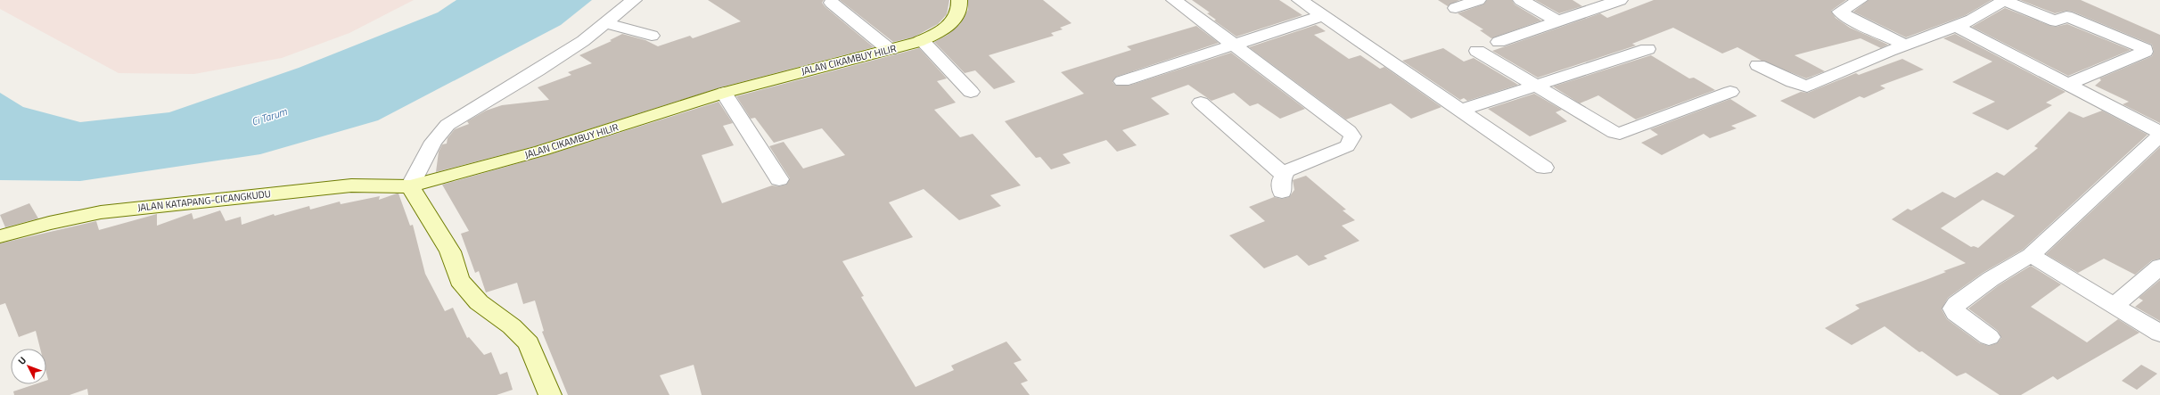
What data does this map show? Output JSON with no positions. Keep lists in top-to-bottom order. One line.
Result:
{"streets":{"street":["JALAN CIKAMBUY HILIR","JALAN KATAPANG-CICANGKUDU"]},"crossings":[["JALAN CIKAMBUY HILIR","JALAN KATAPANG-CICANGKUDU"]],"water":["Ci Tarum"],"north":"top left"}
